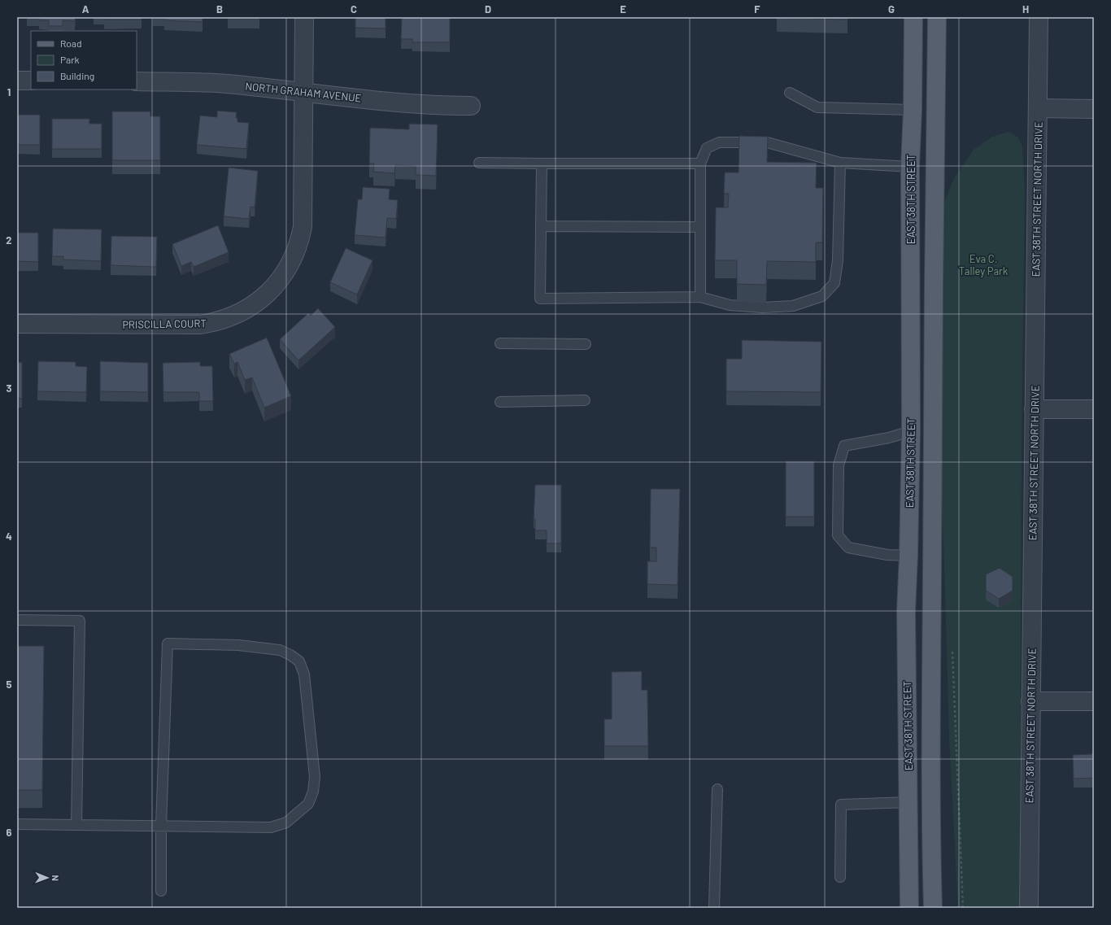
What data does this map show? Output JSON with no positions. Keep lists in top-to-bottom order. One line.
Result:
{"streets":{"main road":["EAST 38TH STREET"],"street":["NORTH GRAHAM AVENUE","EAST 38TH STREET NORTH DRIVE","PRISCILLA COURT"]},"crossings":[["NORTH GRAHAM AVENUE","PRISCILLA COURT"]],"parks":["Eva C. Talley Park"],"legend":["Road","Park","Building"],"north":"right","grid":{"columns":["A","B","C","D","E","F","G","H"],"rows":["1","2","3","4","5","6"]}}
